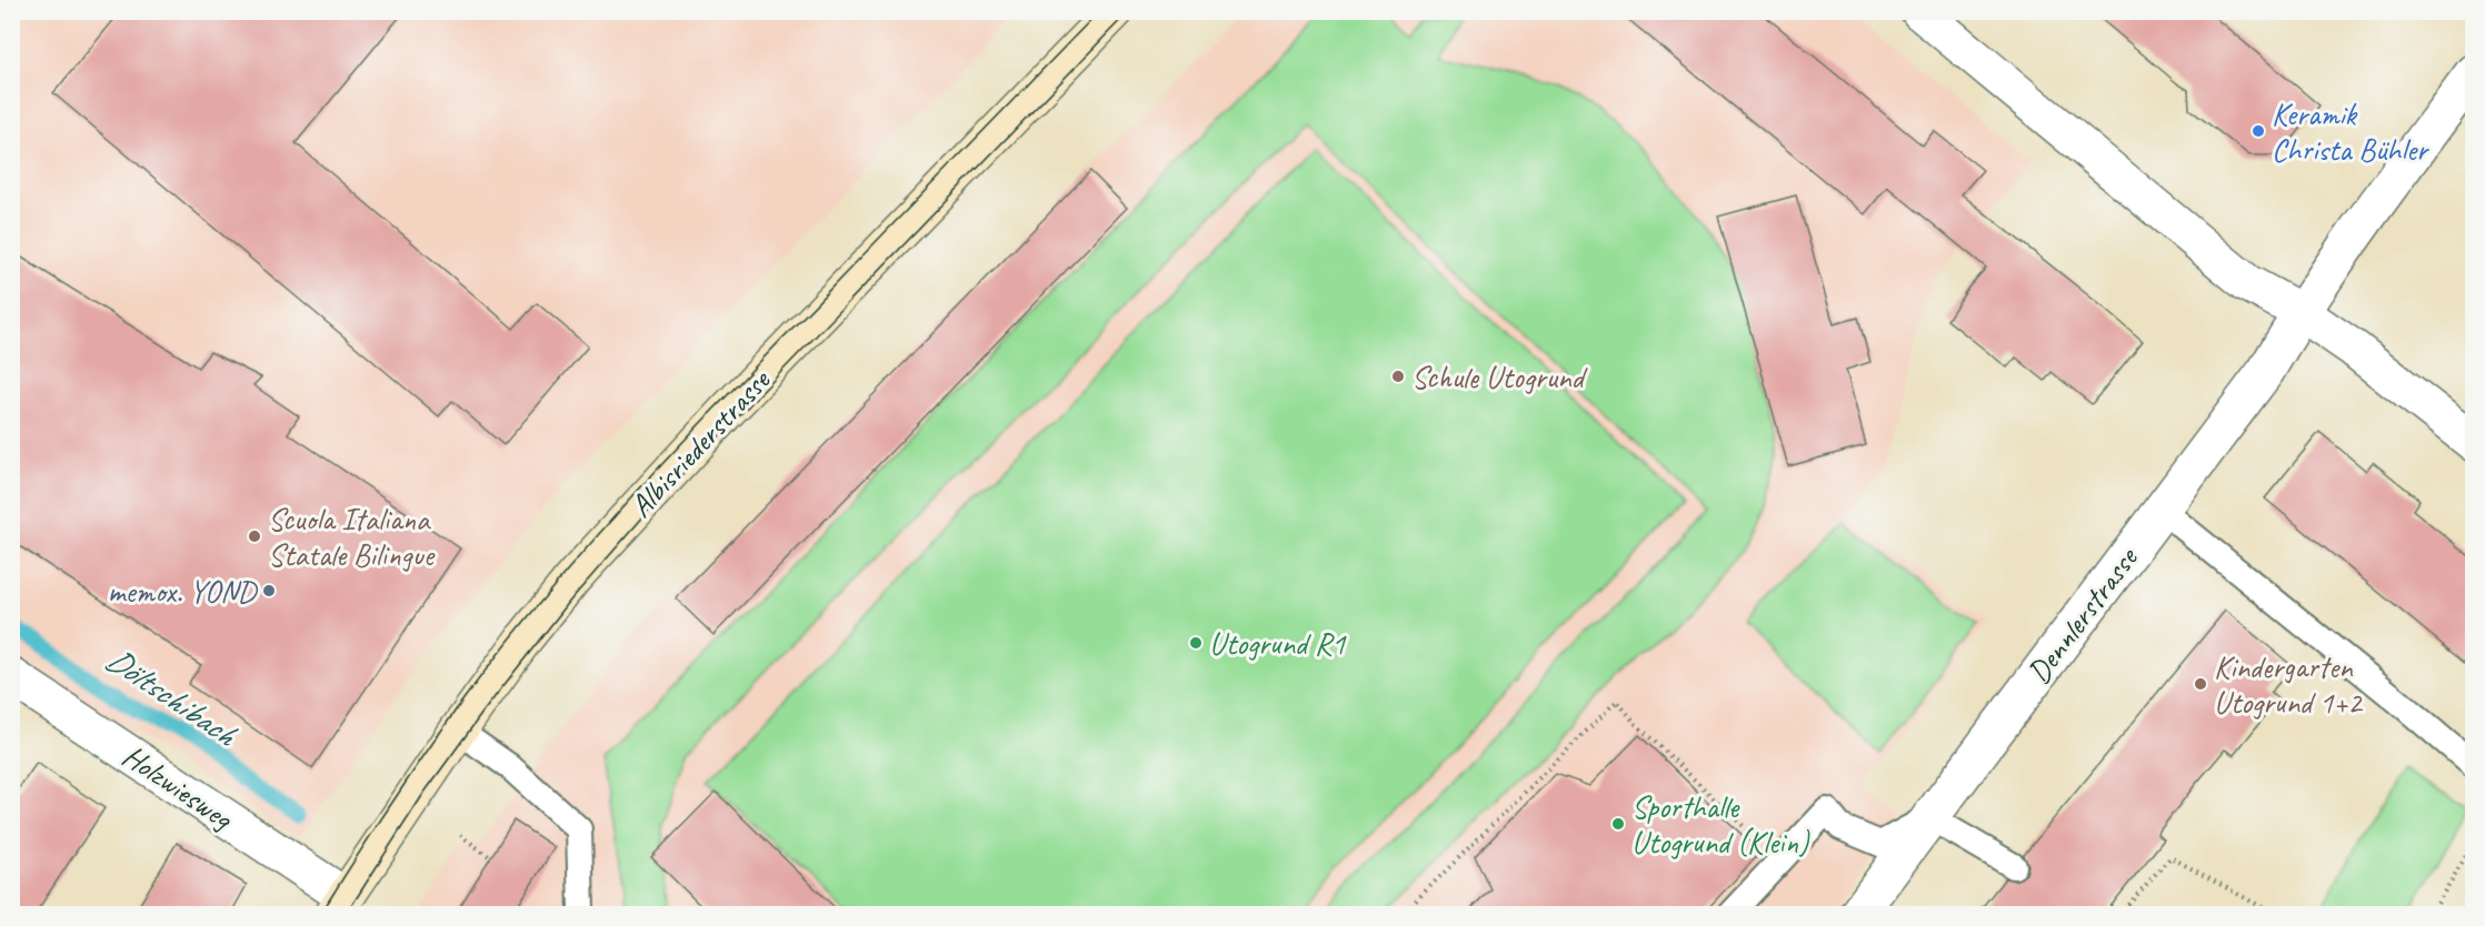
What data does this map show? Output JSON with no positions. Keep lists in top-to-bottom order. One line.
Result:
{"streets":{"main road":["Albisriederstrasse"],"street":["Dennlerstrasse","Holzwiesweg"]},"crossings":[["Albisriederstrasse","Holzwiesweg"]],"water":["Döltschibach"],"places":["Keramik Christa Bühler","Schule Utogrund","Scuola Italiana Statale Bilingue","memox. YOND","Utogrund R1","Kindergarten Utogrund 1+2","Sporthalle Utogrund (Klein)"]}
